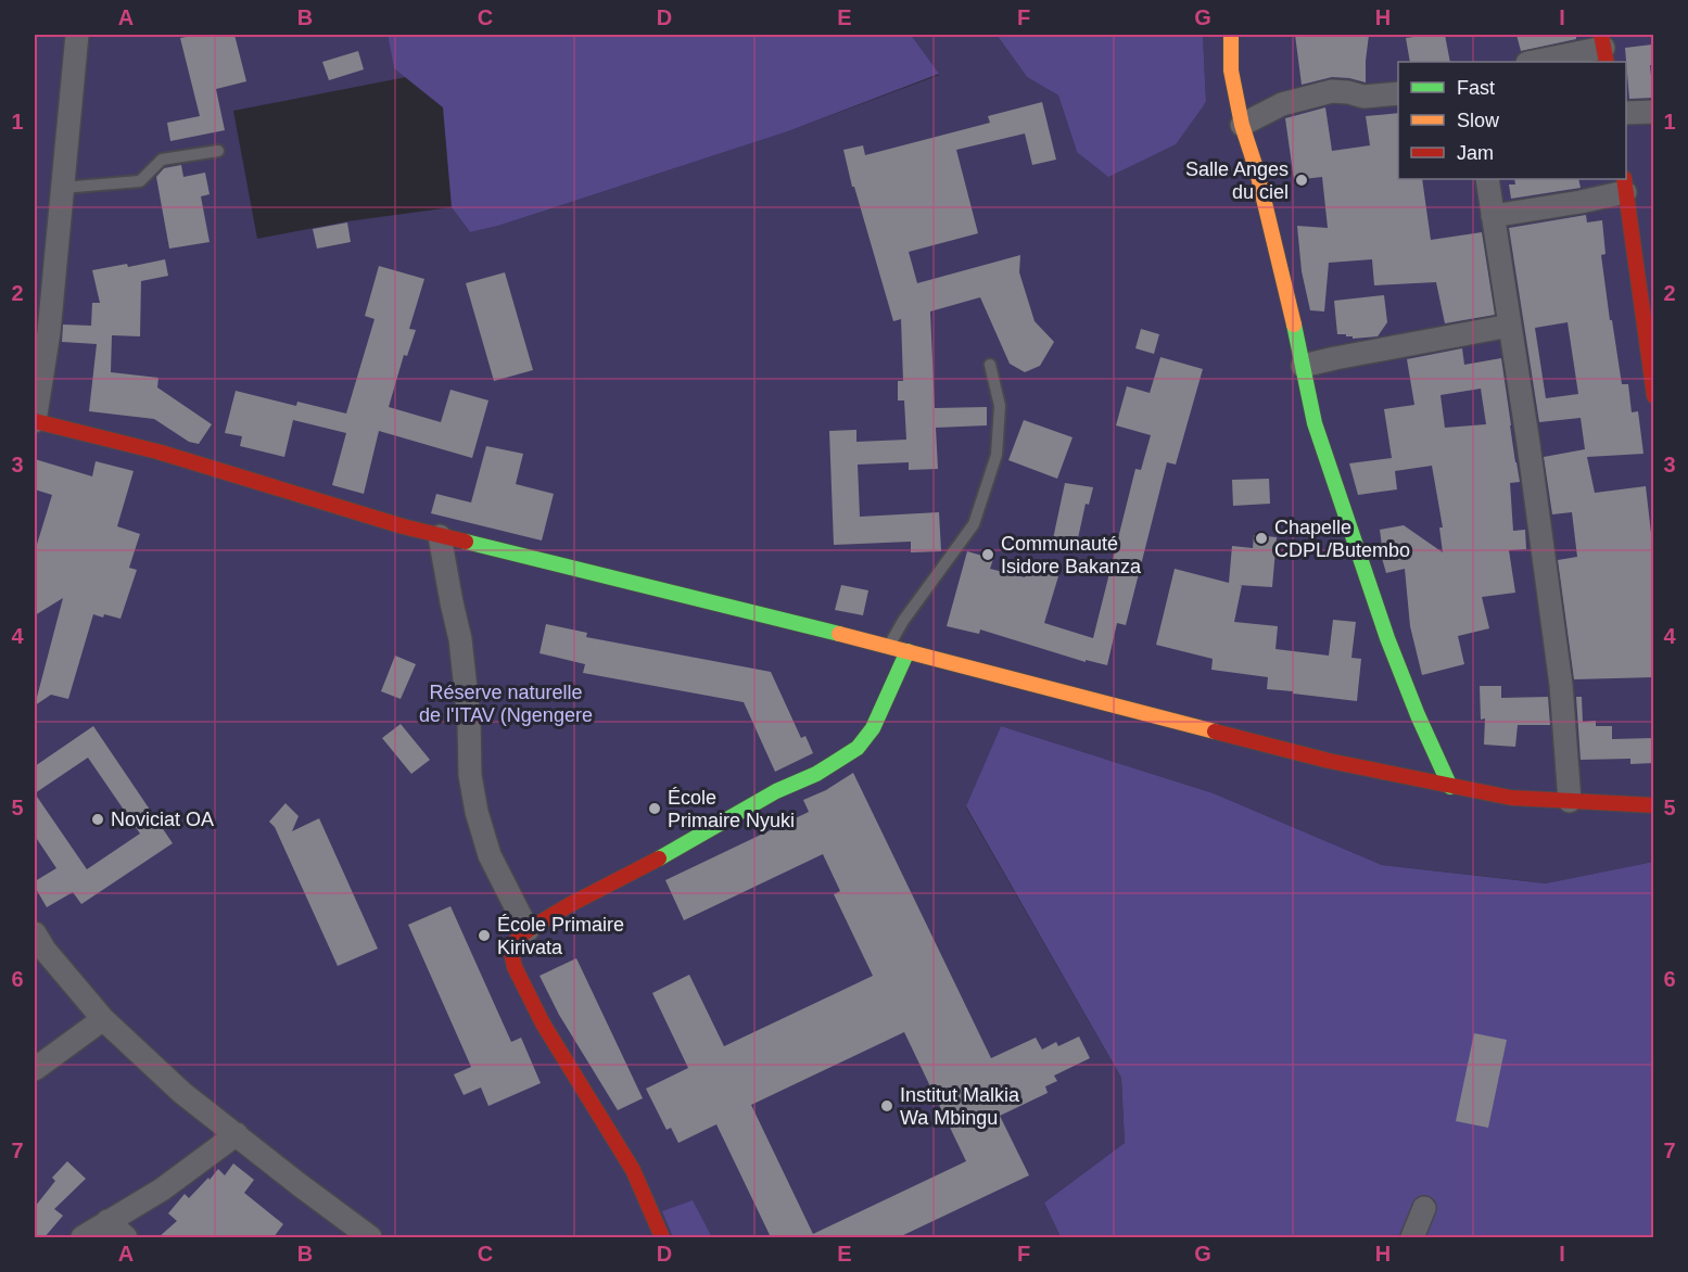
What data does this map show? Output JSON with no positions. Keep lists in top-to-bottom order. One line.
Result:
{"parks":["Réserve naturelle de l'ITAV (Ngengere"],"places":["Salle Anges du ciel","Chapelle CDPL/Butembo","Communauté Isidore Bakanza","École Primaire Nyuki","Noviciat OA","École Primaire Kirivata","Institut Malkia Wa Mbingu"],"legend":["Fast","Slow","Jam"],"grid":{"columns":["A","B","C","D","E","F","G","H","I"],"rows":["1","2","3","4","5","6","7"]}}
